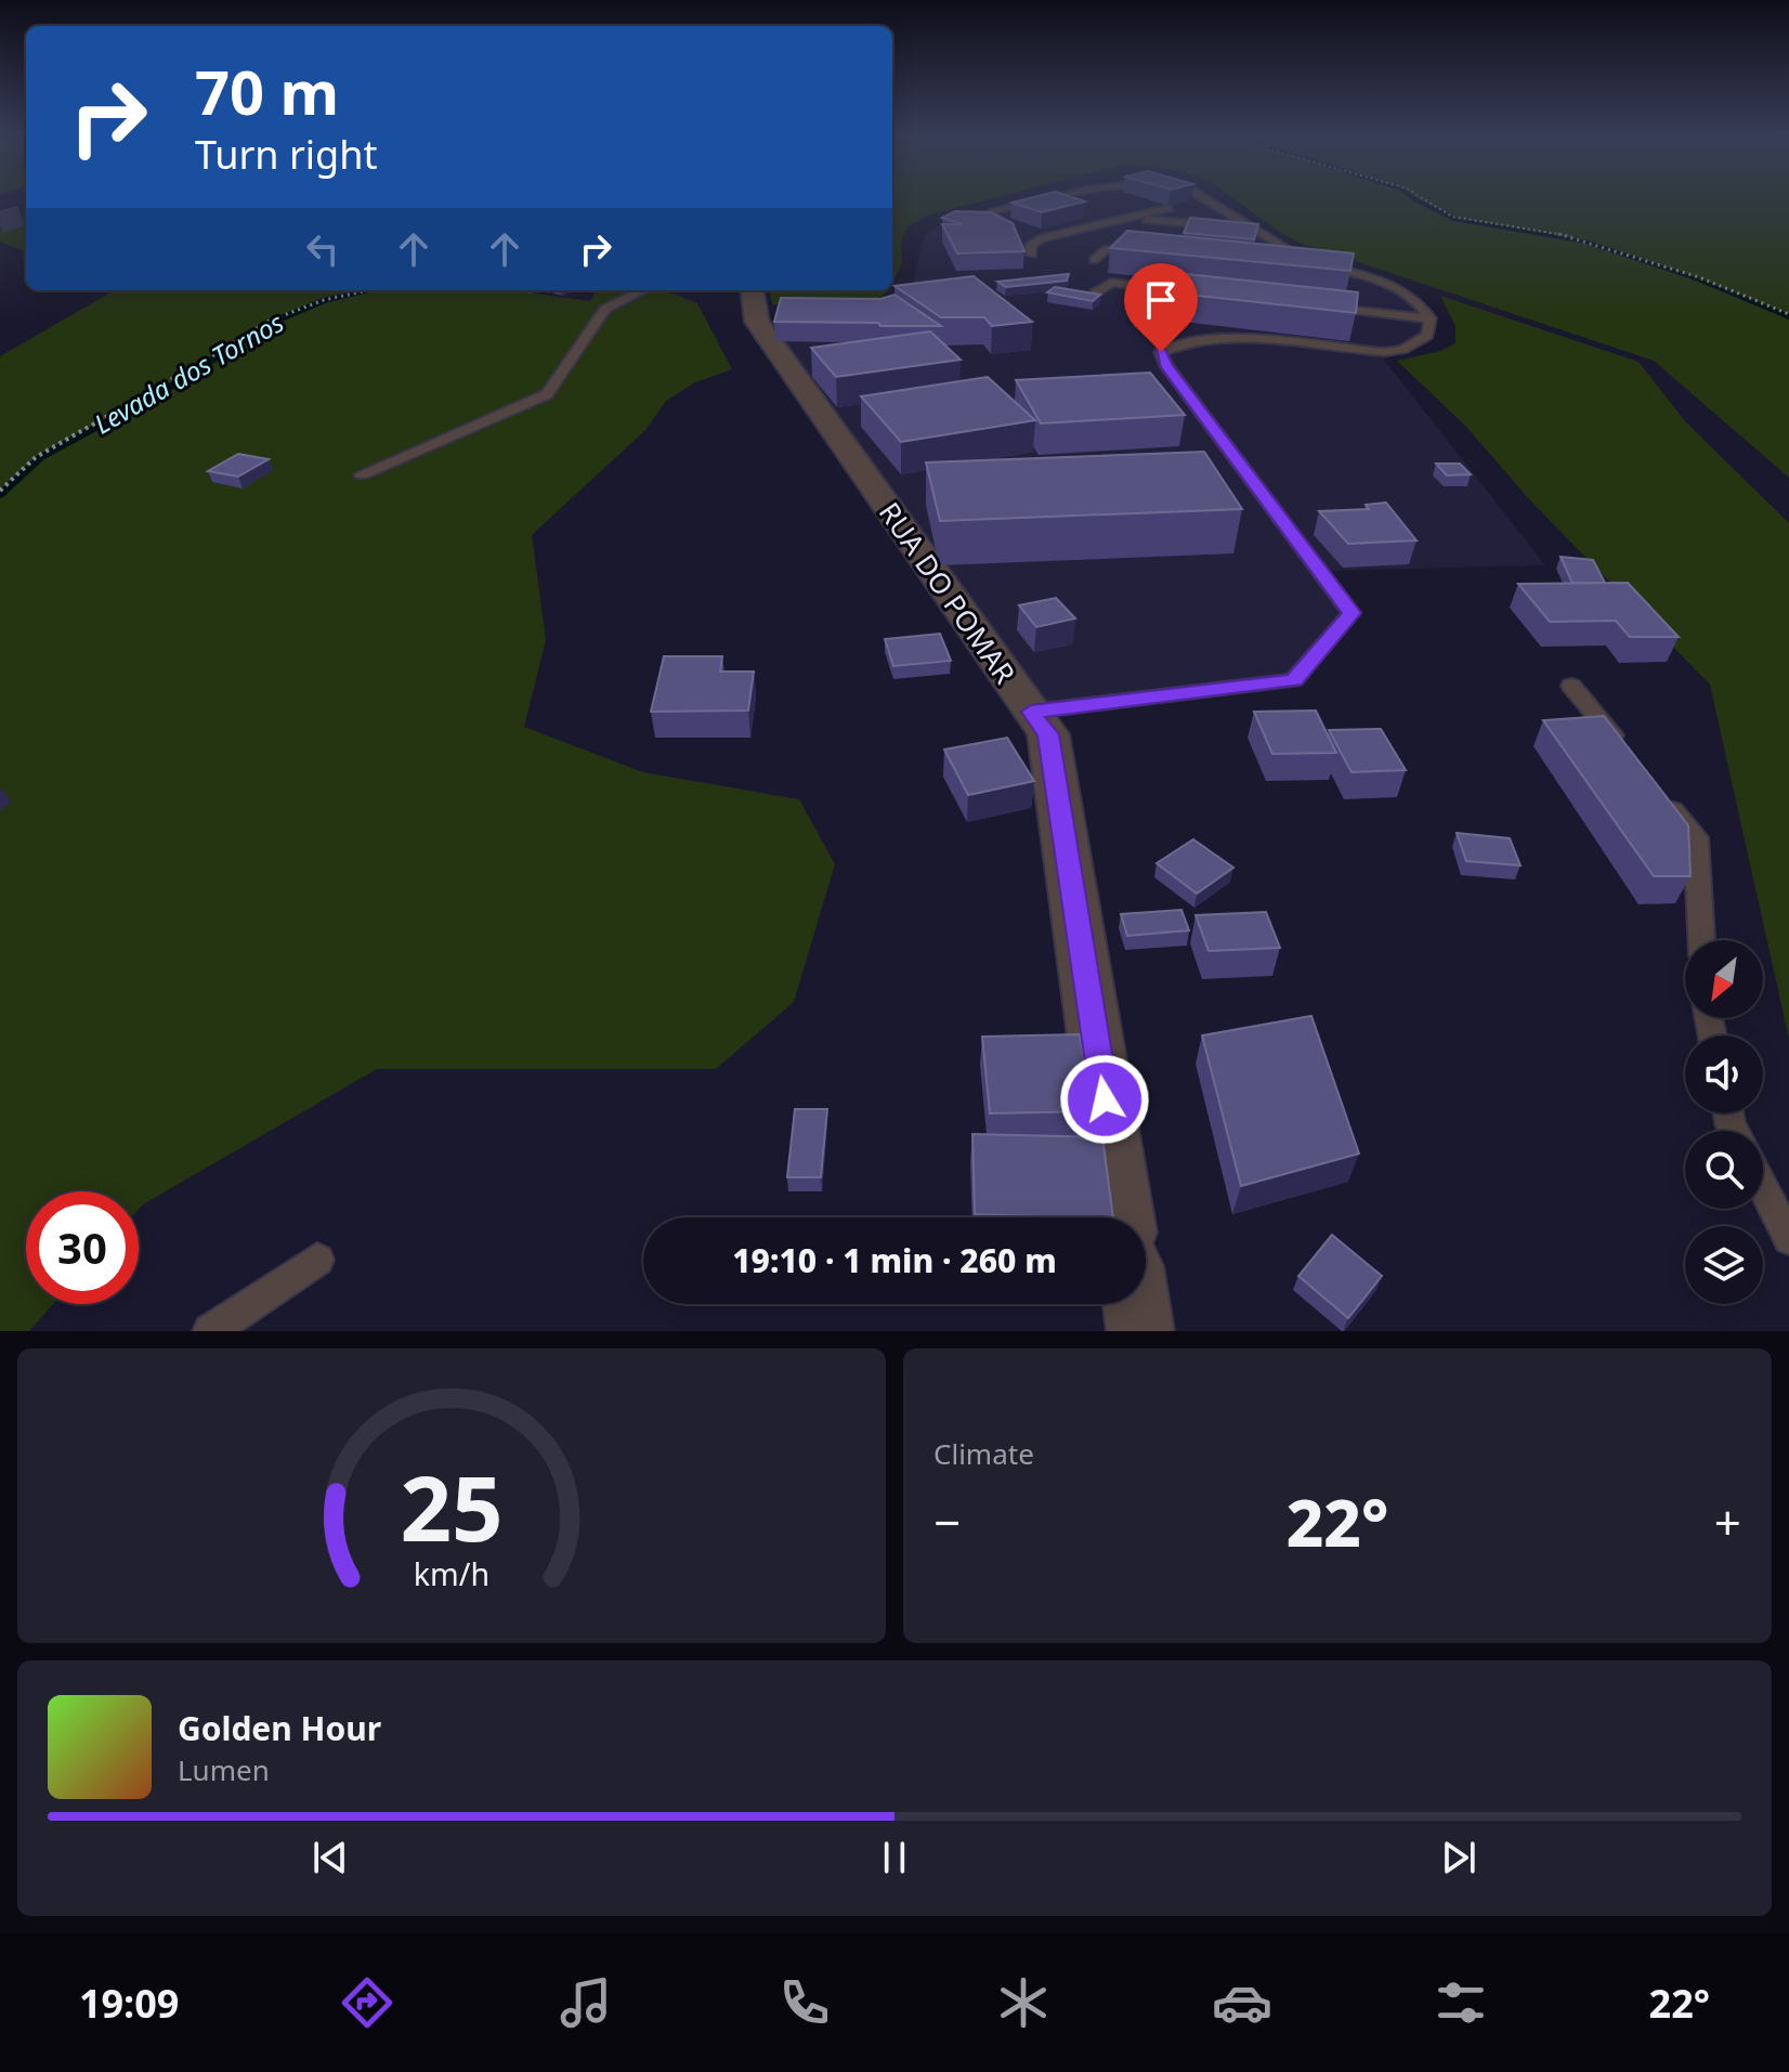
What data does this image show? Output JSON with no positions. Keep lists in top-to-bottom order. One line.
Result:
{"streets":{"street":["RUA DO POMAR"]},"water":["Levada dos Tornos"],"north":"bottom left","page":{"turn":["70 m","Turn right"],"limit":"30","trip":"19:10 · 1 min · 260 m","tile":"Climate","heat":["−","22°","+"],"song":["Golden Hour","Lumen"],"tabs":["19:09","22°"],"gauge":["25","km/h"]}}
